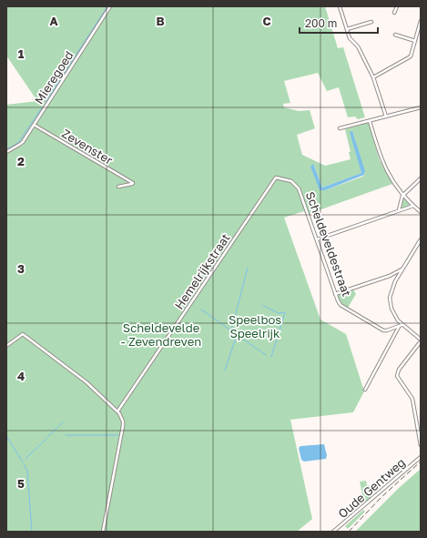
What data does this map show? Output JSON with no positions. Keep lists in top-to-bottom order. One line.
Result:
{"streets":{"street":["Mieregoed","Zevenster","Scheldeveldestraat","Hemelrijkstraat","Oude Gentweg"]},"crossings":[["Mieregoed","Zevenster"],["Scheldeveldestraat","Hemelrijkstraat"]],"parks":["Speelbos Speelrijk","Scheldevelde - Zevendreven"],"scale_bar":"200 m","grid":{"columns":["A","B","C"],"rows":["1","2","3","4","5"]}}
